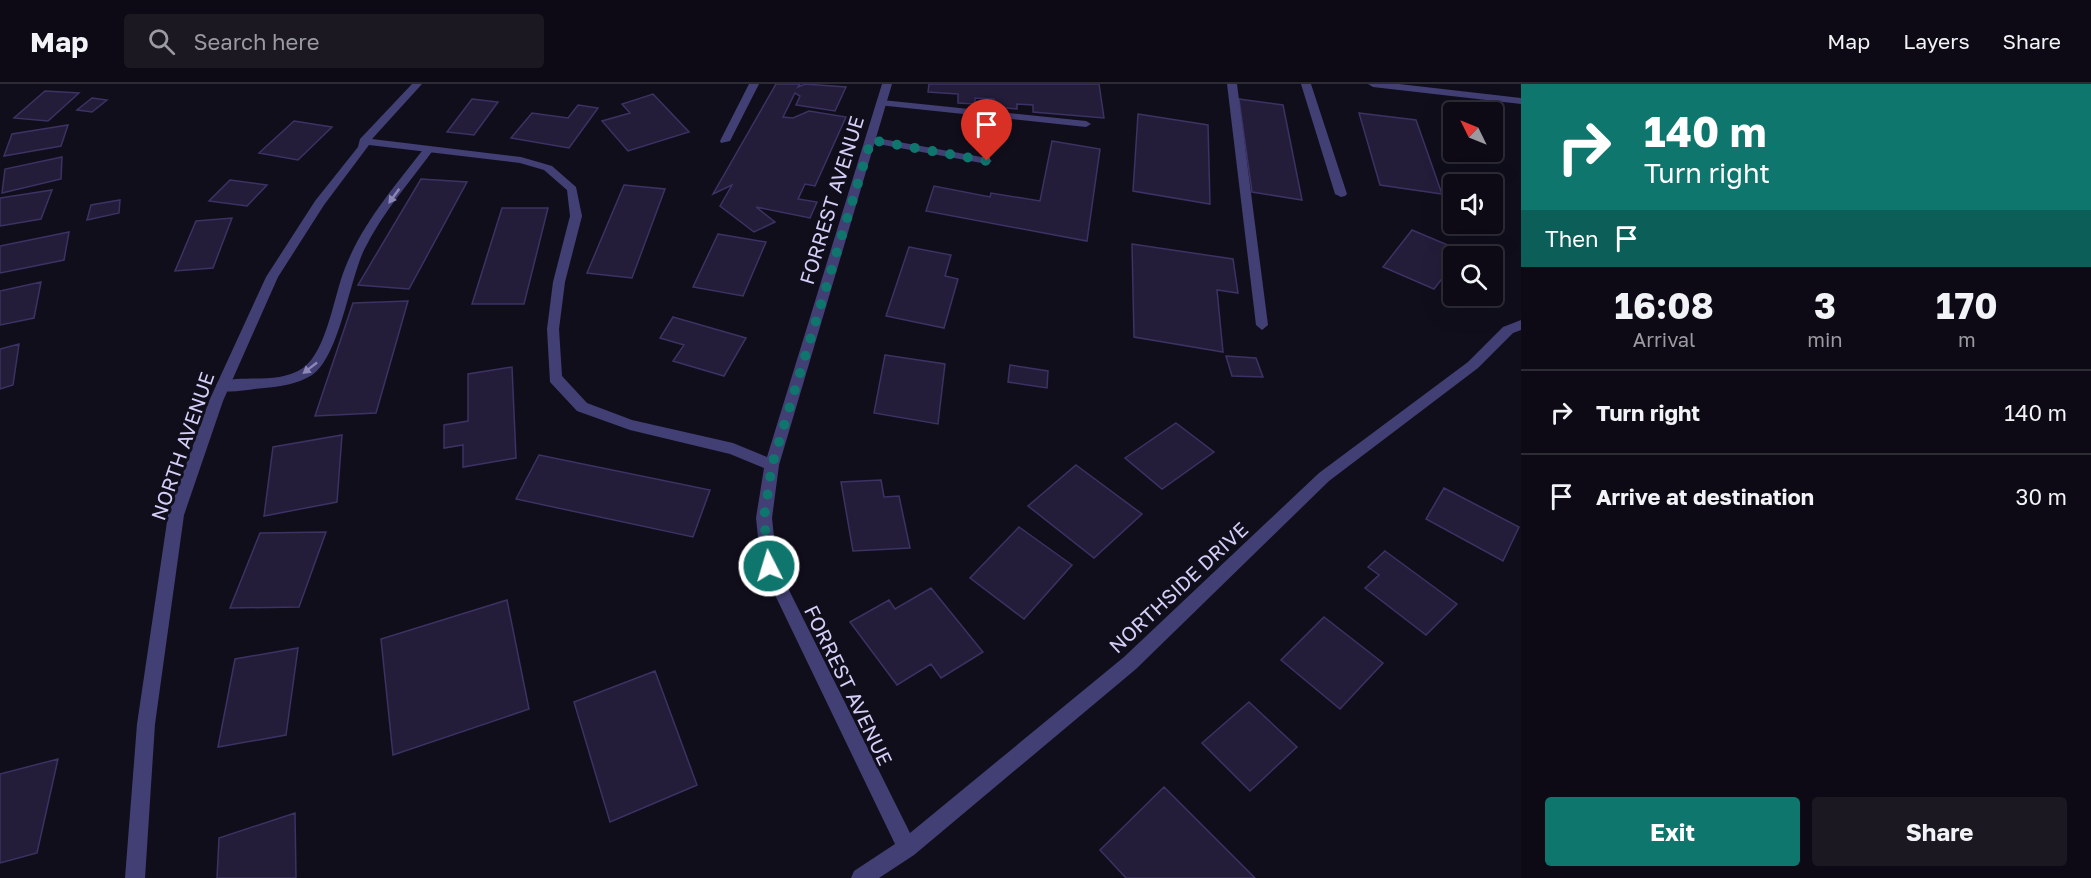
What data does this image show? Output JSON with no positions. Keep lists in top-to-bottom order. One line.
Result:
{"streets":{"street":["FORREST AVENUE","NORTH AVENUE","NORTHSIDE DRIVE"]},"crossings":[["FORREST AVENUE","NORTHSIDE DRIVE"]],"north":"top left","page":{"header":"Map","search":"Search here","nav":["Map","Layers","Share"],"turn":["140 m","Turn right"],"then":"Then","eta":["16:08","Arrival","3","min","170","m"],"list":[{"name":"Turn right","value":"140 m"},{"name":"Arrive at destination","value":"30 m"}],"buttons":["Exit","Share"]}}
